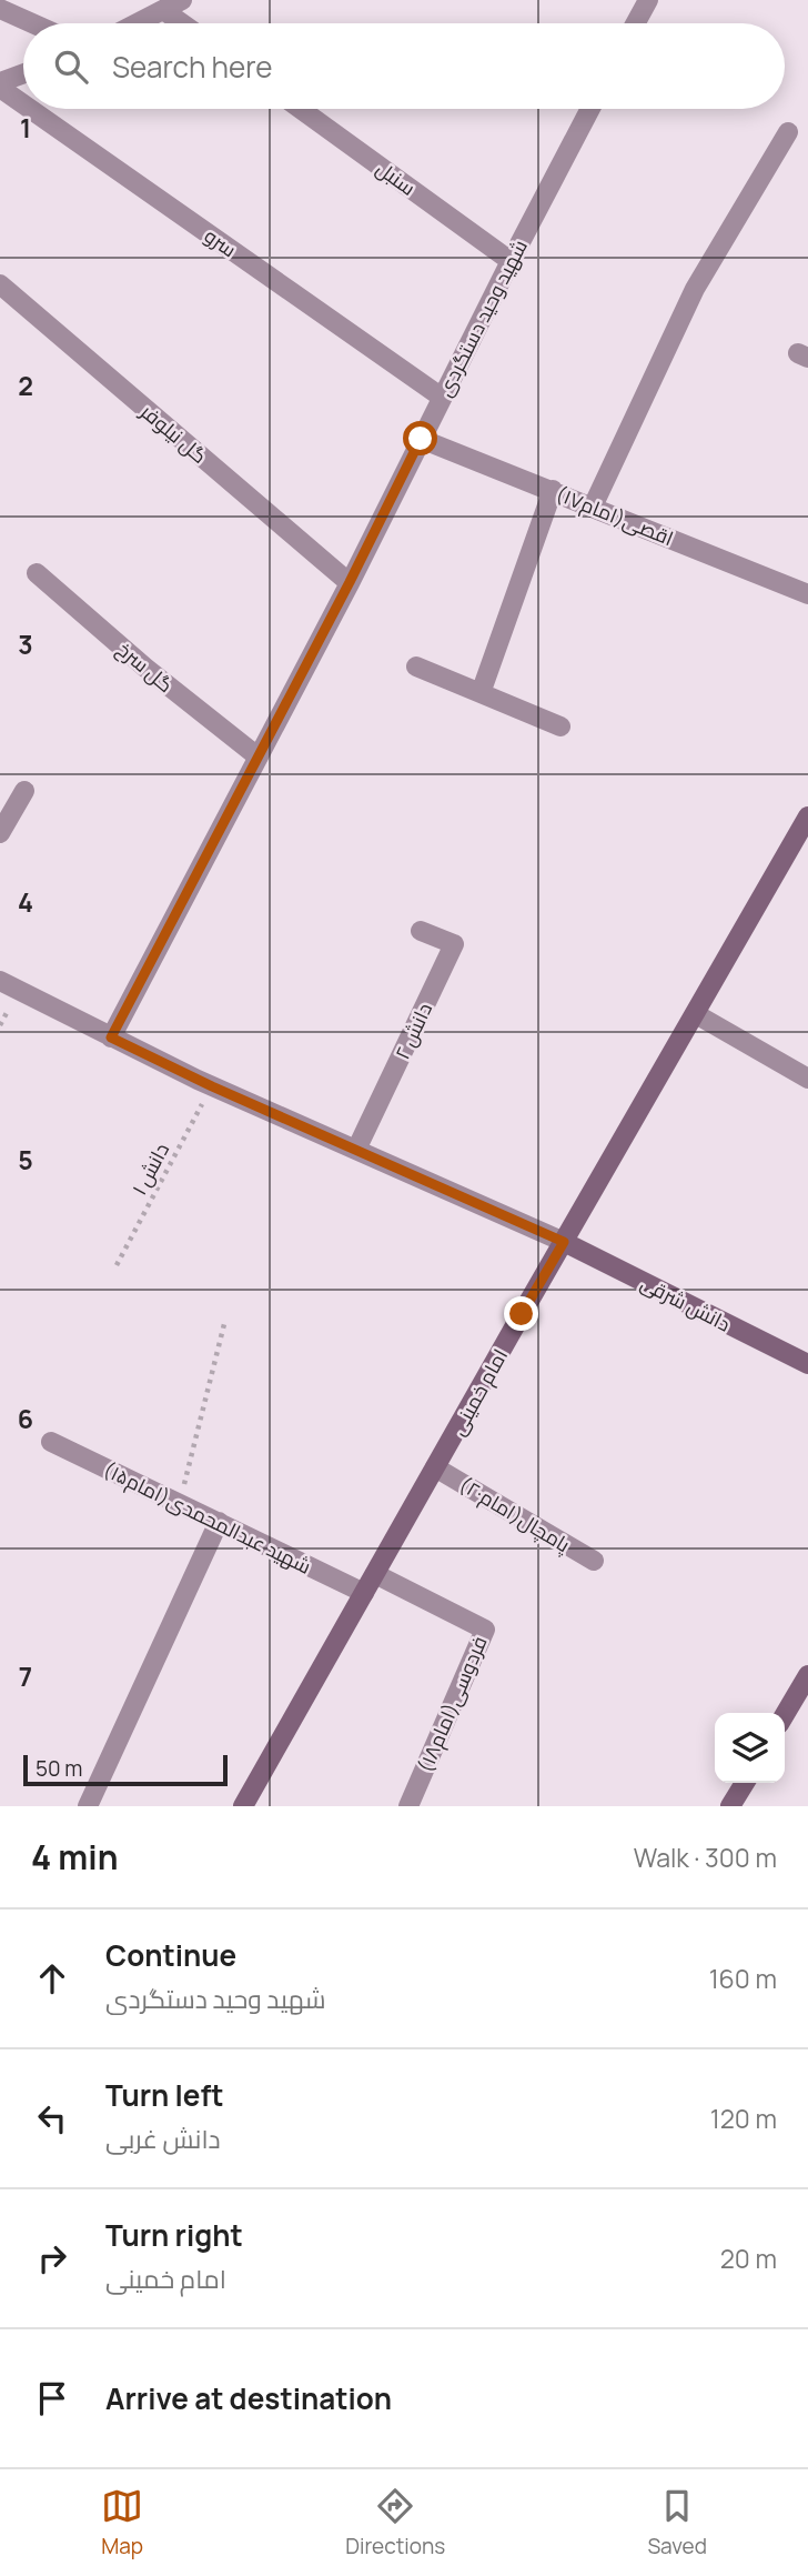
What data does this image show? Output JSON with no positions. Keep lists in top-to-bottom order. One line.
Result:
{"streets":{"main road":["دانش شرقی","امام خمینی"],"street":["سنبل","سرو","شهید وحید دستگردی","گل نیلوفر","اقصی(امام۱۷)","گل سرخ","دانش ۲","پامچال(امام۲۰)","شهید عبدالمحمدی(امام۱۵)","فردوسی(امام۱۸)"],"path":["دانش ۱"]},"crossings":[["سنبل","شهید وحید دستگردی"],["سرو","شهید وحید دستگردی"],["شهید وحید دستگردی","گل نیلوفر"],["شهید وحید دستگردی","اقصی(امام۱۷)"],["شهید وحید دستگردی","گل سرخ"],["دانش شرقی","امام خمینی"],["امام خمینی","پامچال(امام۲۰)"],["امام خمینی","شهید عبدالمحمدی(امام۱۵)"],["امام خمینی","فردوسی(امام۱۸)"]],"scale_bar":"50 m","page":{"search":"Search here","scale":"50 m","heading":["4 min","Walk · 300 m"],"list":[["Continue","شهید وحید دستگردی","160 m"],["Turn left","دانش غربی","120 m"],["Turn right","امام خمینی","20 m"],"Arrive at destination"],"nav":["Map","Directions","Saved"]},"grid":{"rows":["1","2","3","4","5","6","7"]}}
